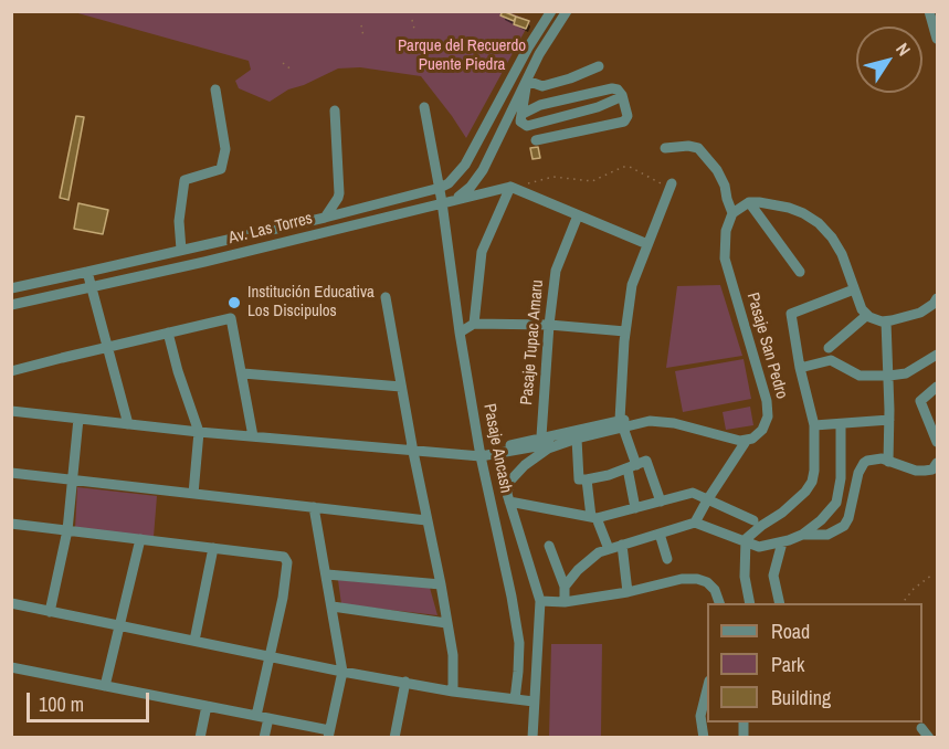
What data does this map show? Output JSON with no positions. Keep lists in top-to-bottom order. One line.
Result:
{"streets":{"street":["Av. Las Torres","Pasaje Tupac Amaru","Pasaje San Pedro","Pasaje Ancash"]},"crossings":[["Av. Las Torres","Pasaje Ancash"]],"parks":["Parque del Recuerdo Puente Piedra"],"places":["Institución Educativa Los Discipulos"],"legend":["Road","Park","Building"],"scale_bar":"100 m","north":"top right"}
